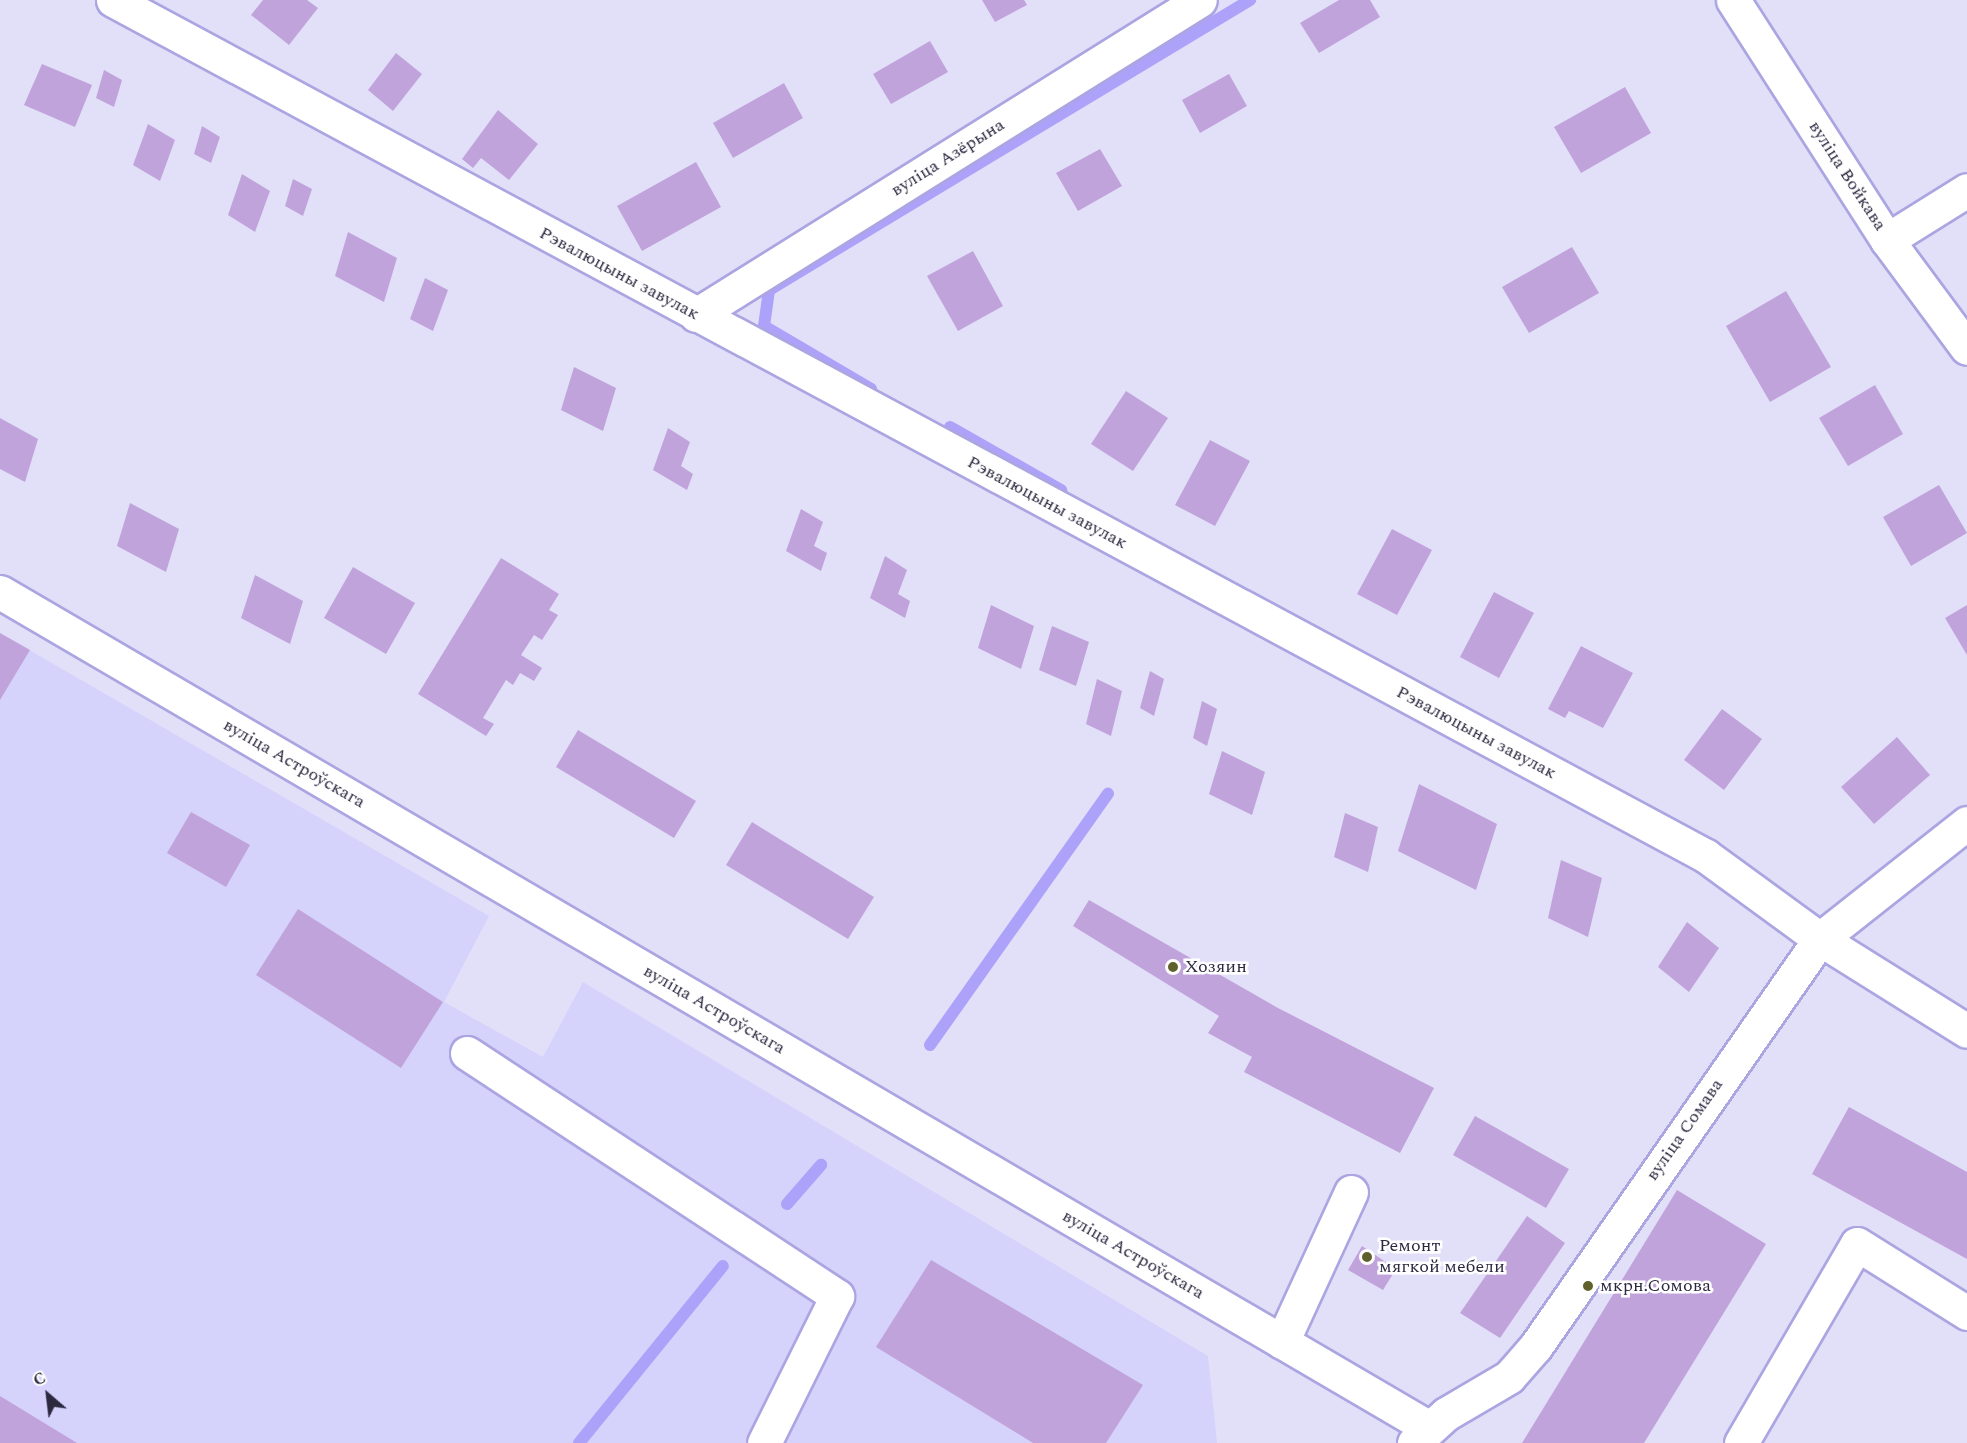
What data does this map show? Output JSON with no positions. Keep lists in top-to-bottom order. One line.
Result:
{"streets":{"street":["вуліца Азёрына","вуліца Войкава","Рэвалюцыны завулак","вуліца Астроўскага","вуліца Сомава"]},"crossings":[["вуліца Азёрына","Рэвалюцыны завулак"],["Рэвалюцыны завулак","вуліца Сомава"],["вуліца Астроўскага","вуліца Сомава"]],"places":["Хозяин","Ремонт мягкой мебели","мкрн.Сомова"],"north":"top left"}
